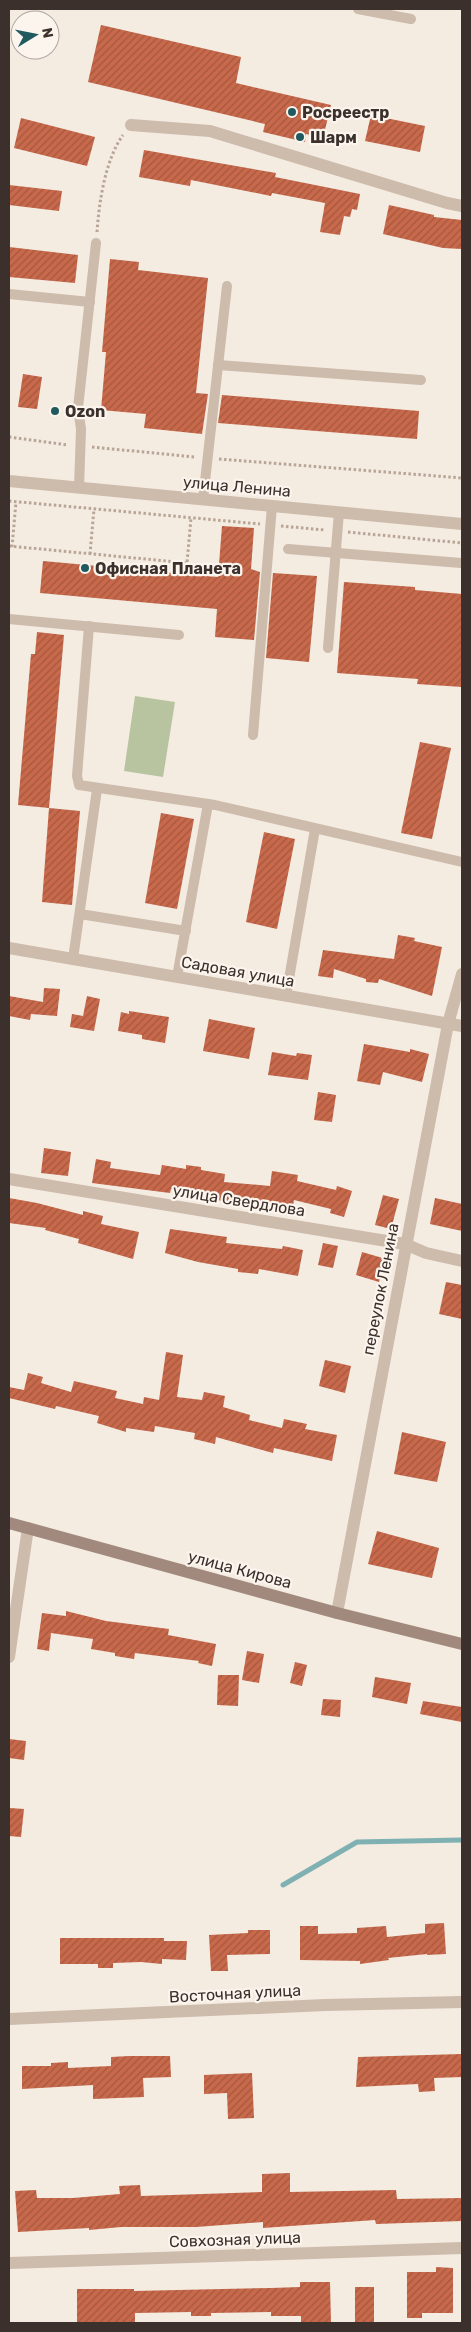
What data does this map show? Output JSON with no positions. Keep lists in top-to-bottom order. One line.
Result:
{"streets":{"main road":["улица Кирова"],"street":["улица Ленина","Садовая улица","улица Свердлова","переулок Ленина","Восточная улица","Совхозная улица"]},"crossings":[["Садовая улица","переулок Ленина"],["улица Свердлова","переулок Ленина"],["переулок Ленина","улица Кирова"]],"places":["Росреестр","Шарм","Ozon","Офисная Планета"],"north":"right"}
